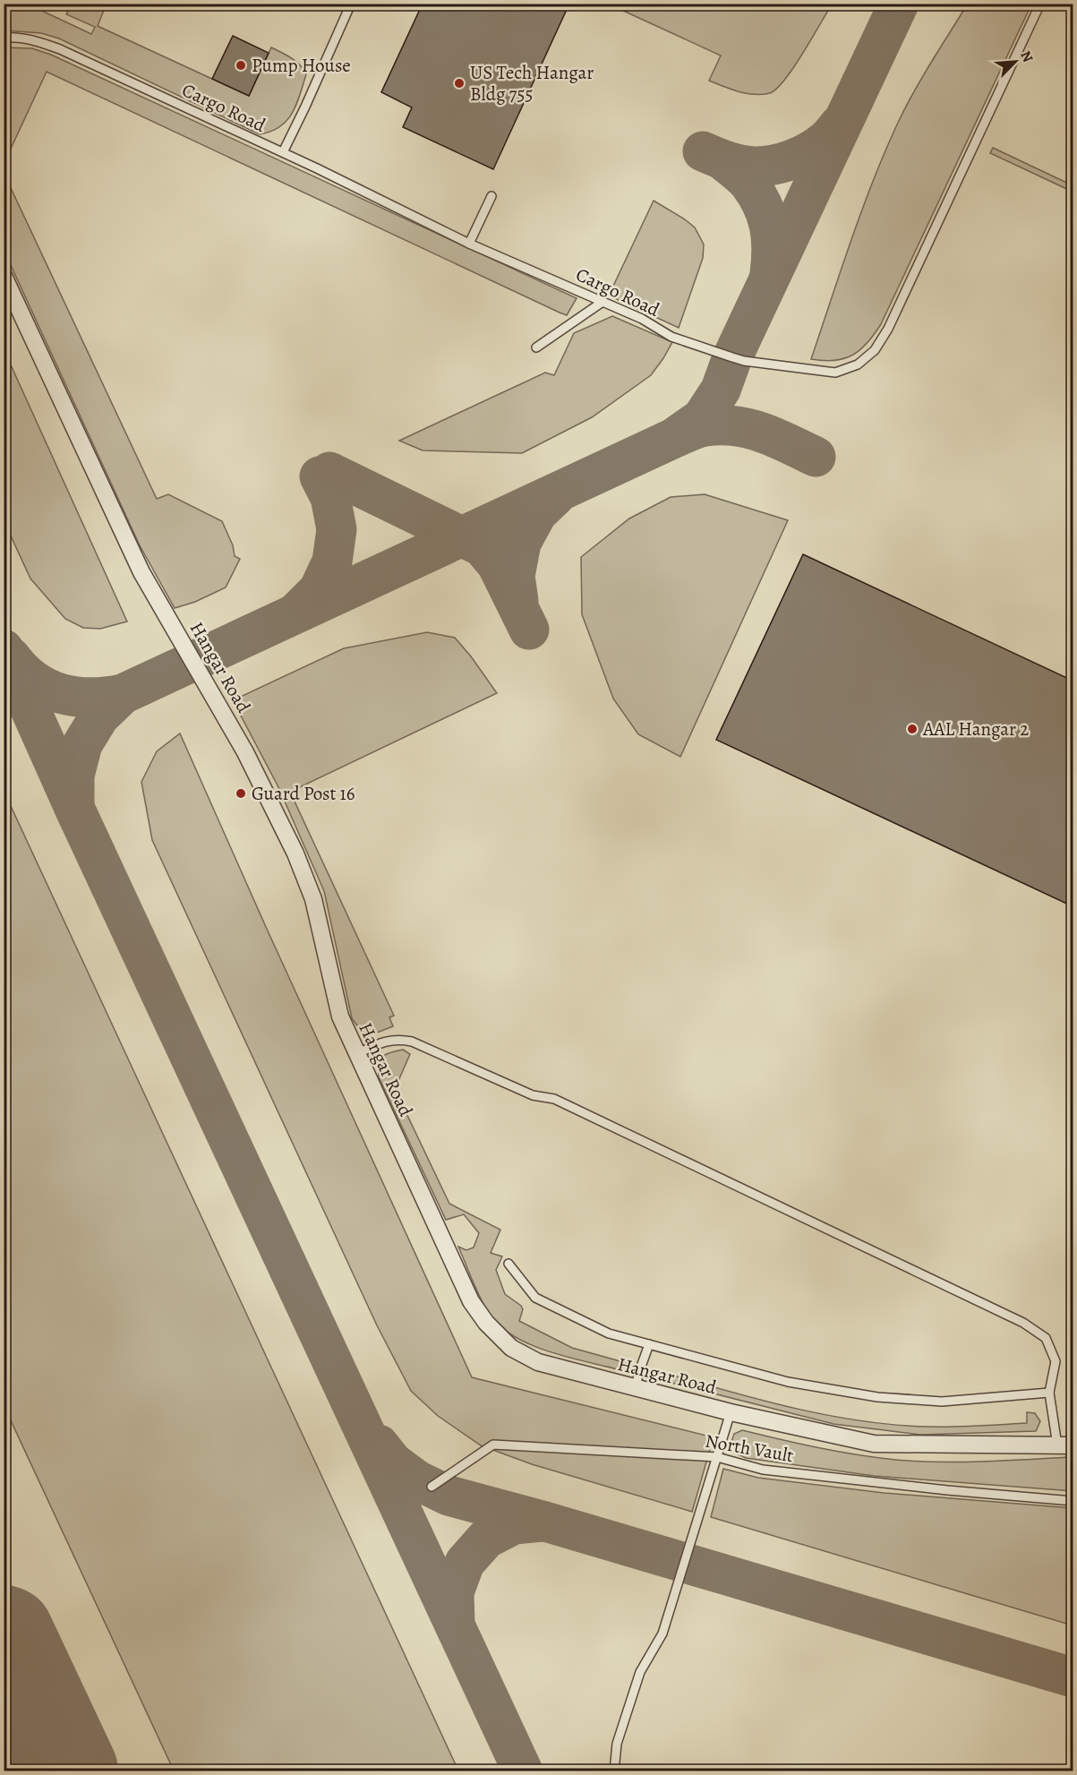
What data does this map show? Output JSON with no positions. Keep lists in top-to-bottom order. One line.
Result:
{"streets":{"street":["Hangar Road"],"lane":["Cargo Road","North Vault"]},"places":["Pump House","US Tech Hangar Bldg 755","AAL Hangar 2","Guard Post 16"],"north":"top right"}
